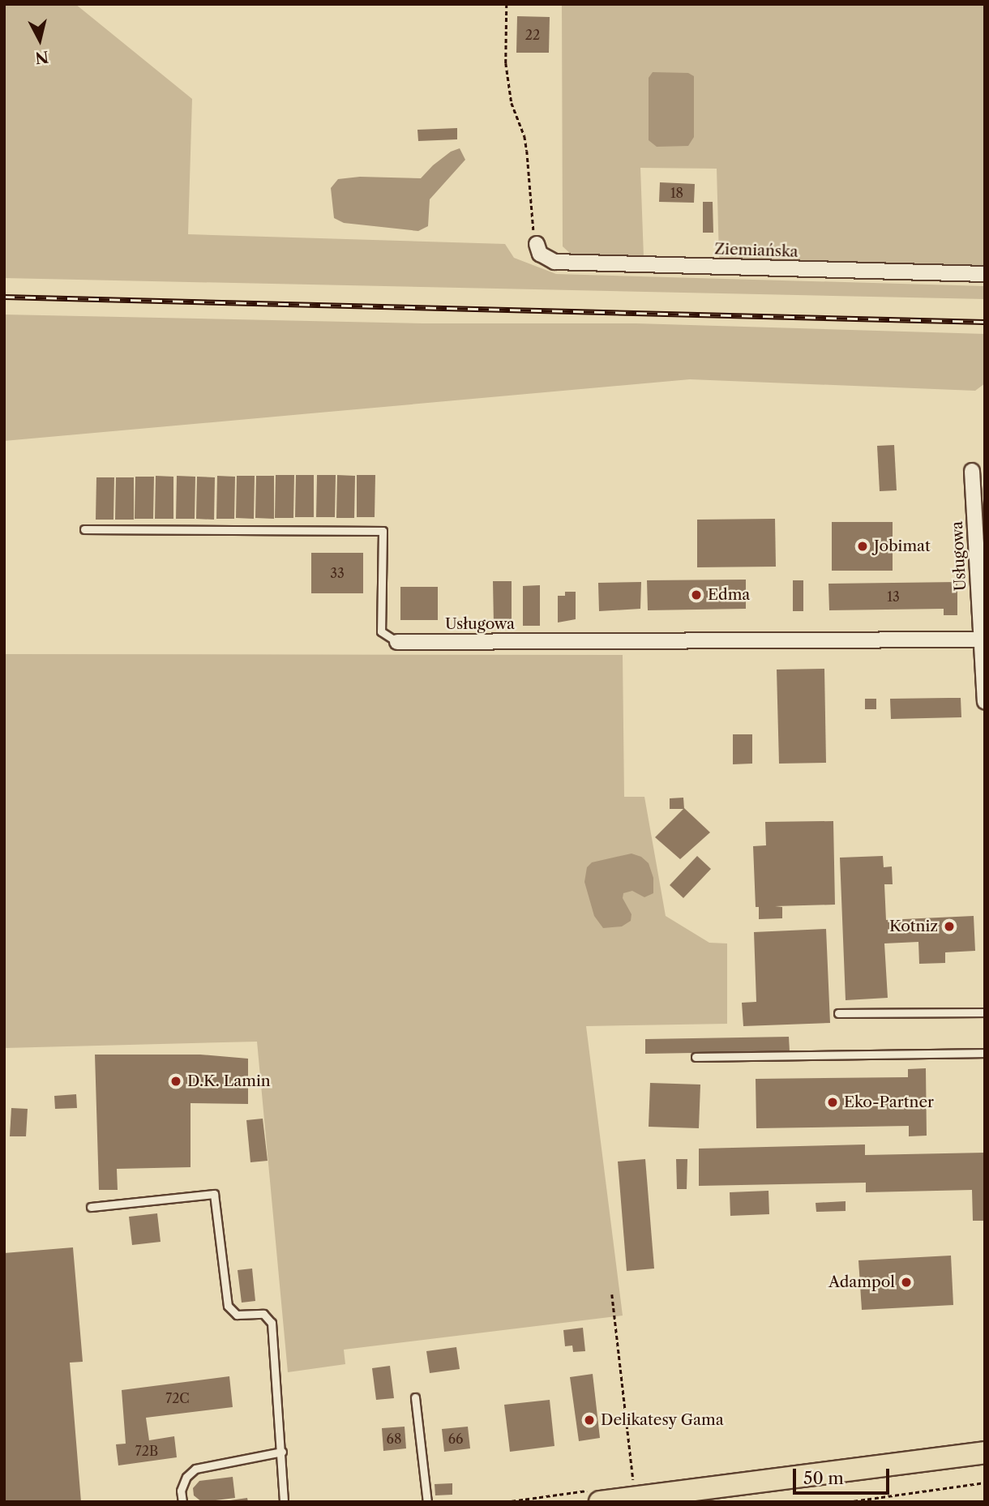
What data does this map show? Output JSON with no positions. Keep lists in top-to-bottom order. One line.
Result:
{"streets":{"street":["Ziemiańska","Usługowa"]},"places":["Jobimat","Edma","Kotniz","D.K. Lamin","Eko-Partner","Adampol","Delikatesy Gama"],"house_numbers":["22","18","33","13","72C","68","66","72B"],"scale_bar":"50 m","north":"bottom"}
